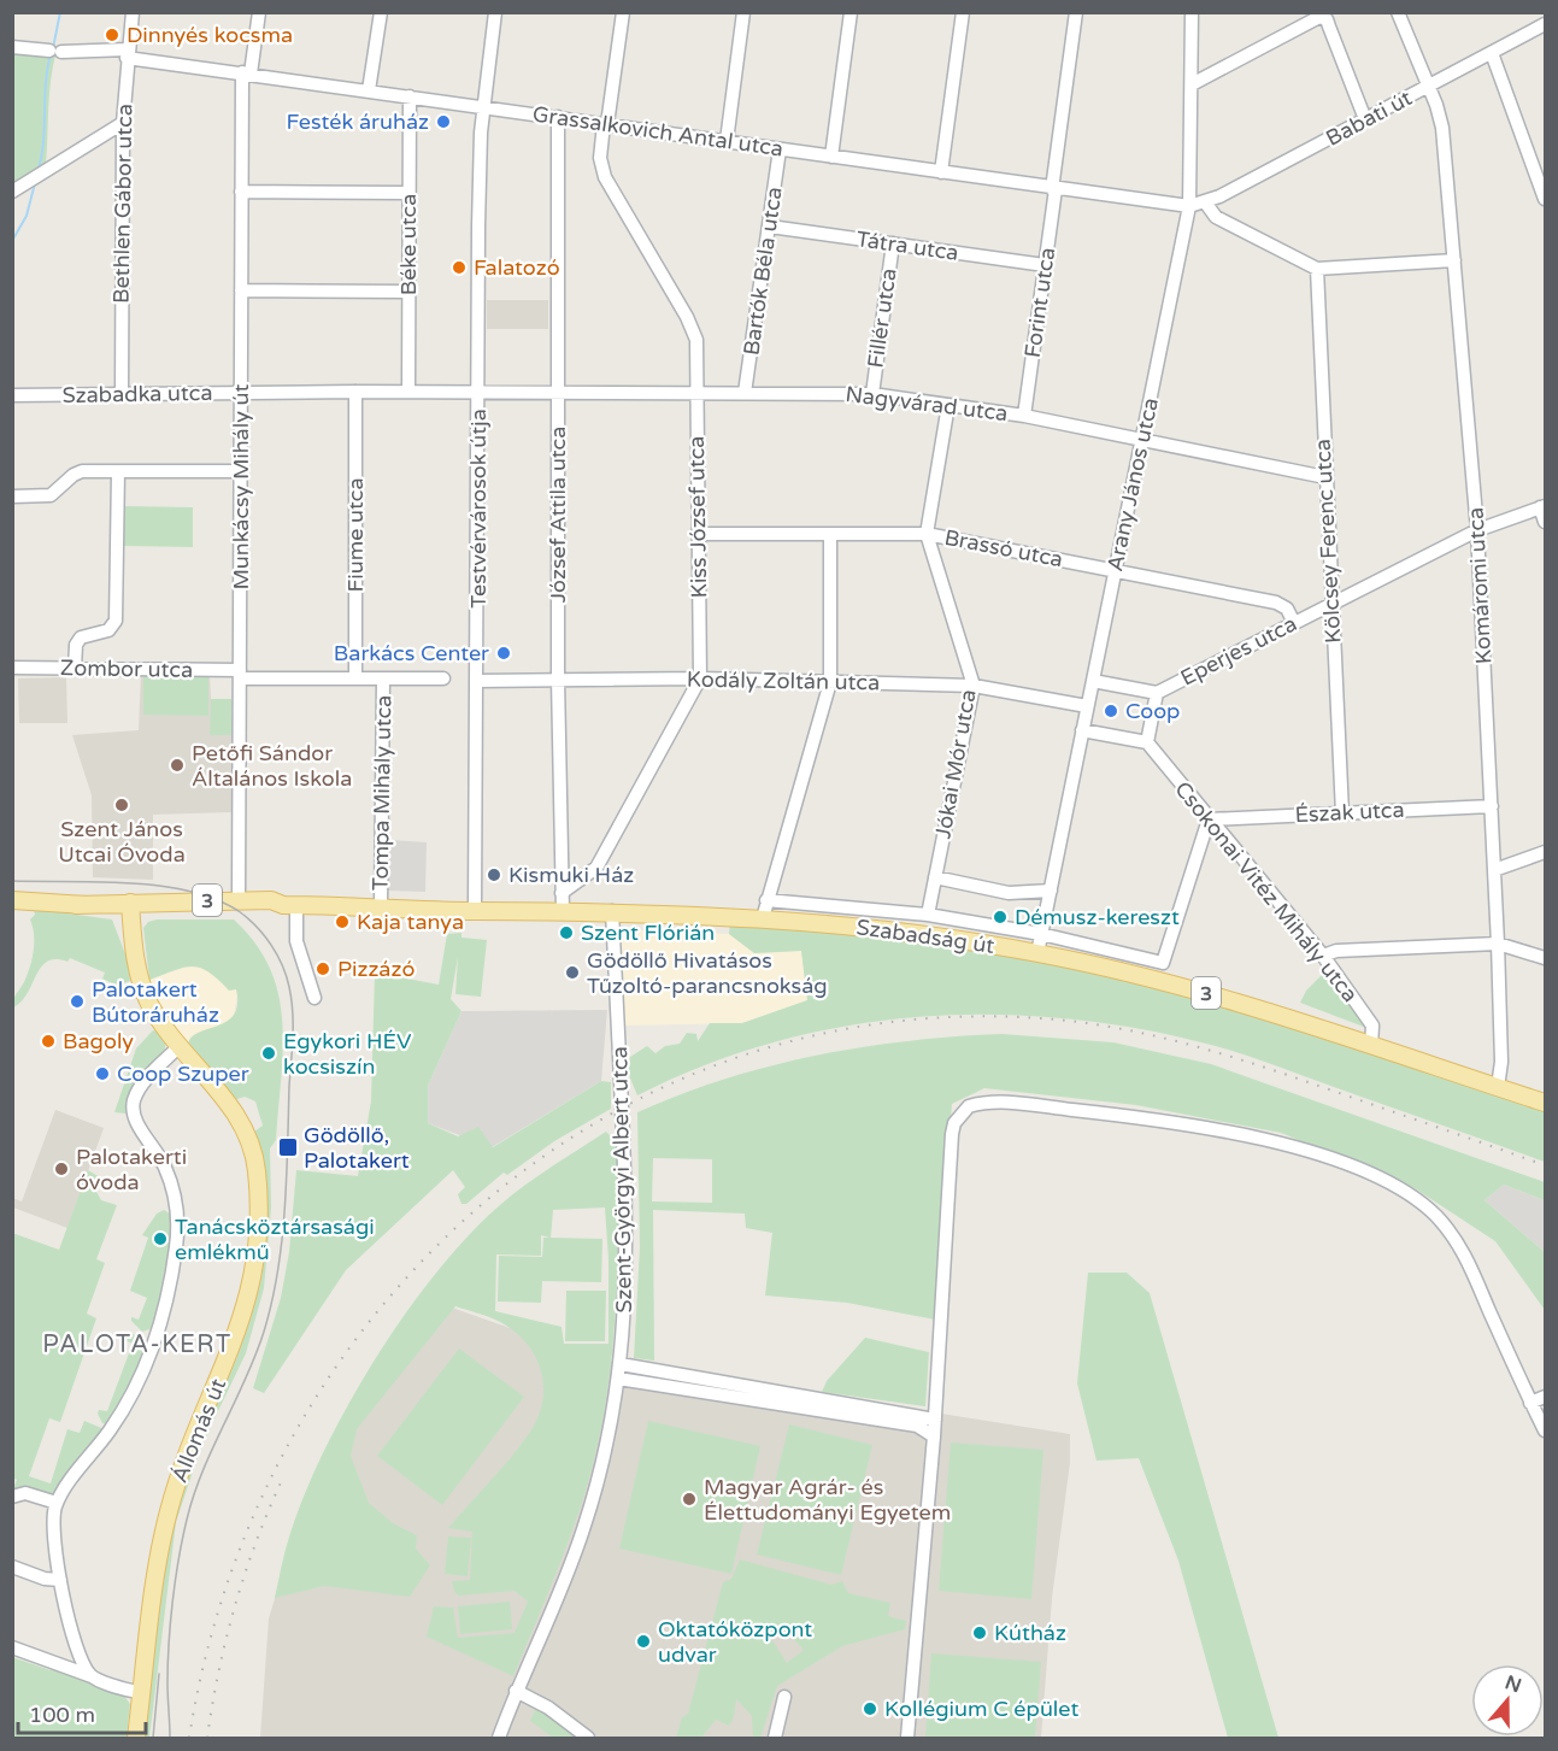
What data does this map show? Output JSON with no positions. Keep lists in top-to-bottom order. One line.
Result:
{"streets":{"main road":["3","Szabadság út","Állomás út"],"street":["Babati út","Grassalkovich Antal utca","Bethlen Gábor utca","Béke utca","Tátra utca","Bartók Béla utca","Forint utca","Fillér utca","Szabadka utca","Nagyvárad utca","Arany János utca","Munkácsy Mihály út","Testvérvárosok útja","József Attila utca","Kiss József utca","Fiume utca","Kölcsey Ferenc utca","Brassó utca","Komáromi utca","Eperjes utca","Zombor utca","Kodály Zoltán utca","Jókai Mór utca","Tompa Mihály utca","Észak utca","Csokonai Vitéz Mihály utca","Szent-Györgyi Albert utca"]},"crossings":[["Babati út","Grassalkovich Antal utca"],["Babati út","Arany János utca"],["Babati út","Komáromi utca"],["Grassalkovich Antal utca","Bethlen Gábor utca"],["Grassalkovich Antal utca","Béke utca"],["Grassalkovich Antal utca","Bartók Béla utca"],["Grassalkovich Antal utca","Forint utca"],["Grassalkovich Antal utca","Arany János utca"],["Grassalkovich Antal utca","Munkácsy Mihály út"],["Grassalkovich Antal utca","Testvérvárosok útja"],["Grassalkovich Antal utca","József Attila utca"],["Grassalkovich Antal utca","Kiss József utca"],["Bethlen Gábor utca","Szabadka utca"],["Béke utca","Szabadka utca"],["Tátra utca","Bartók Béla utca"],["Tátra utca","Forint utca"],["Tátra utca","Fillér utca"],["Bartók Béla utca","Nagyvárad utca"],["Forint utca","Nagyvárad utca"],["Fillér utca","Nagyvárad utca"],["Szabadka utca","Nagyvárad utca"],["Szabadka utca","Munkácsy Mihály út"],["Szabadka utca","Testvérvárosok útja"],["Szabadka utca","Fiume utca"],["Nagyvárad utca","Arany János utca"],["Nagyvárad utca","Testvérvárosok útja"],["Nagyvárad utca","József Attila utca"],["Nagyvárad utca","Kiss József utca"],["Nagyvárad utca","Kölcsey Ferenc utca"],["Nagyvárad utca","Jókai Mór utca"],["Arany János utca","Brassó utca"],["Arany János utca","Kodály Zoltán utca"],["Arany János utca","Szabadság út"],["Munkácsy Mihály út","Zombor utca"],["Munkácsy Mihály út","Szabadság út"],["Testvérvárosok útja","Kodály Zoltán utca"],["Testvérvárosok útja","Szabadság út"],["József Attila utca","Kiss József utca"],["József Attila utca","Kodály Zoltán utca"],["József Attila utca","Szabadság út"],["Kiss József utca","Brassó utca"],["Kiss József utca","Kodály Zoltán utca"],["Fiume utca","Zombor utca"],["Kölcsey Ferenc utca","Eperjes utca"],["Kölcsey Ferenc utca","Észak utca"],["Brassó utca","Eperjes utca"],["Brassó utca","Jókai Mór utca"],["Komáromi utca","Eperjes utca"],["Komáromi utca","Észak utca"],["Komáromi utca","Szabadság út"],["Zombor utca","Tompa Mihály utca"],["Kodály Zoltán utca","Jókai Mór utca"],["Jókai Mór utca","Szabadság út"],["Tompa Mihály utca","Szabadság út"],["Észak utca","Csokonai Vitéz Mihály utca"],["Észak utca","Szabadság út"],["Csokonai Vitéz Mihály utca","Szabadság út"],["Szabadság út","Szent-Györgyi Albert utca"],["Szabadság út","Állomás út"]],"districts":["PALOTA-KERT"],"places":{"other":["Dinnyés kocsma","Festék áruház","Falatozó","Barkács Center","Coop","Petőfi Sándor Általános Iskola","Szent János Utcai Óvoda","Kismuki Ház","Démusz-kereszt","Kaja tanya","Szent Flórián","Pizzázó","Gödöllő Hivatásos Tűzoltó-parancsnokság","Palotakert Bútoráruház","Bagoly","Egykori HÉV kocsiszín","Coop Szuper","Palotakerti óvoda","Tanácsköztársasági emlékmű","Magyar Agrár- és Élettudományi Egyetem","Kútház","Oktatóközpont udvar","Kollégium C épület"],"transit":["Gödöllő, Palotakert"]},"scale_bar":"100 m","north":"top"}
